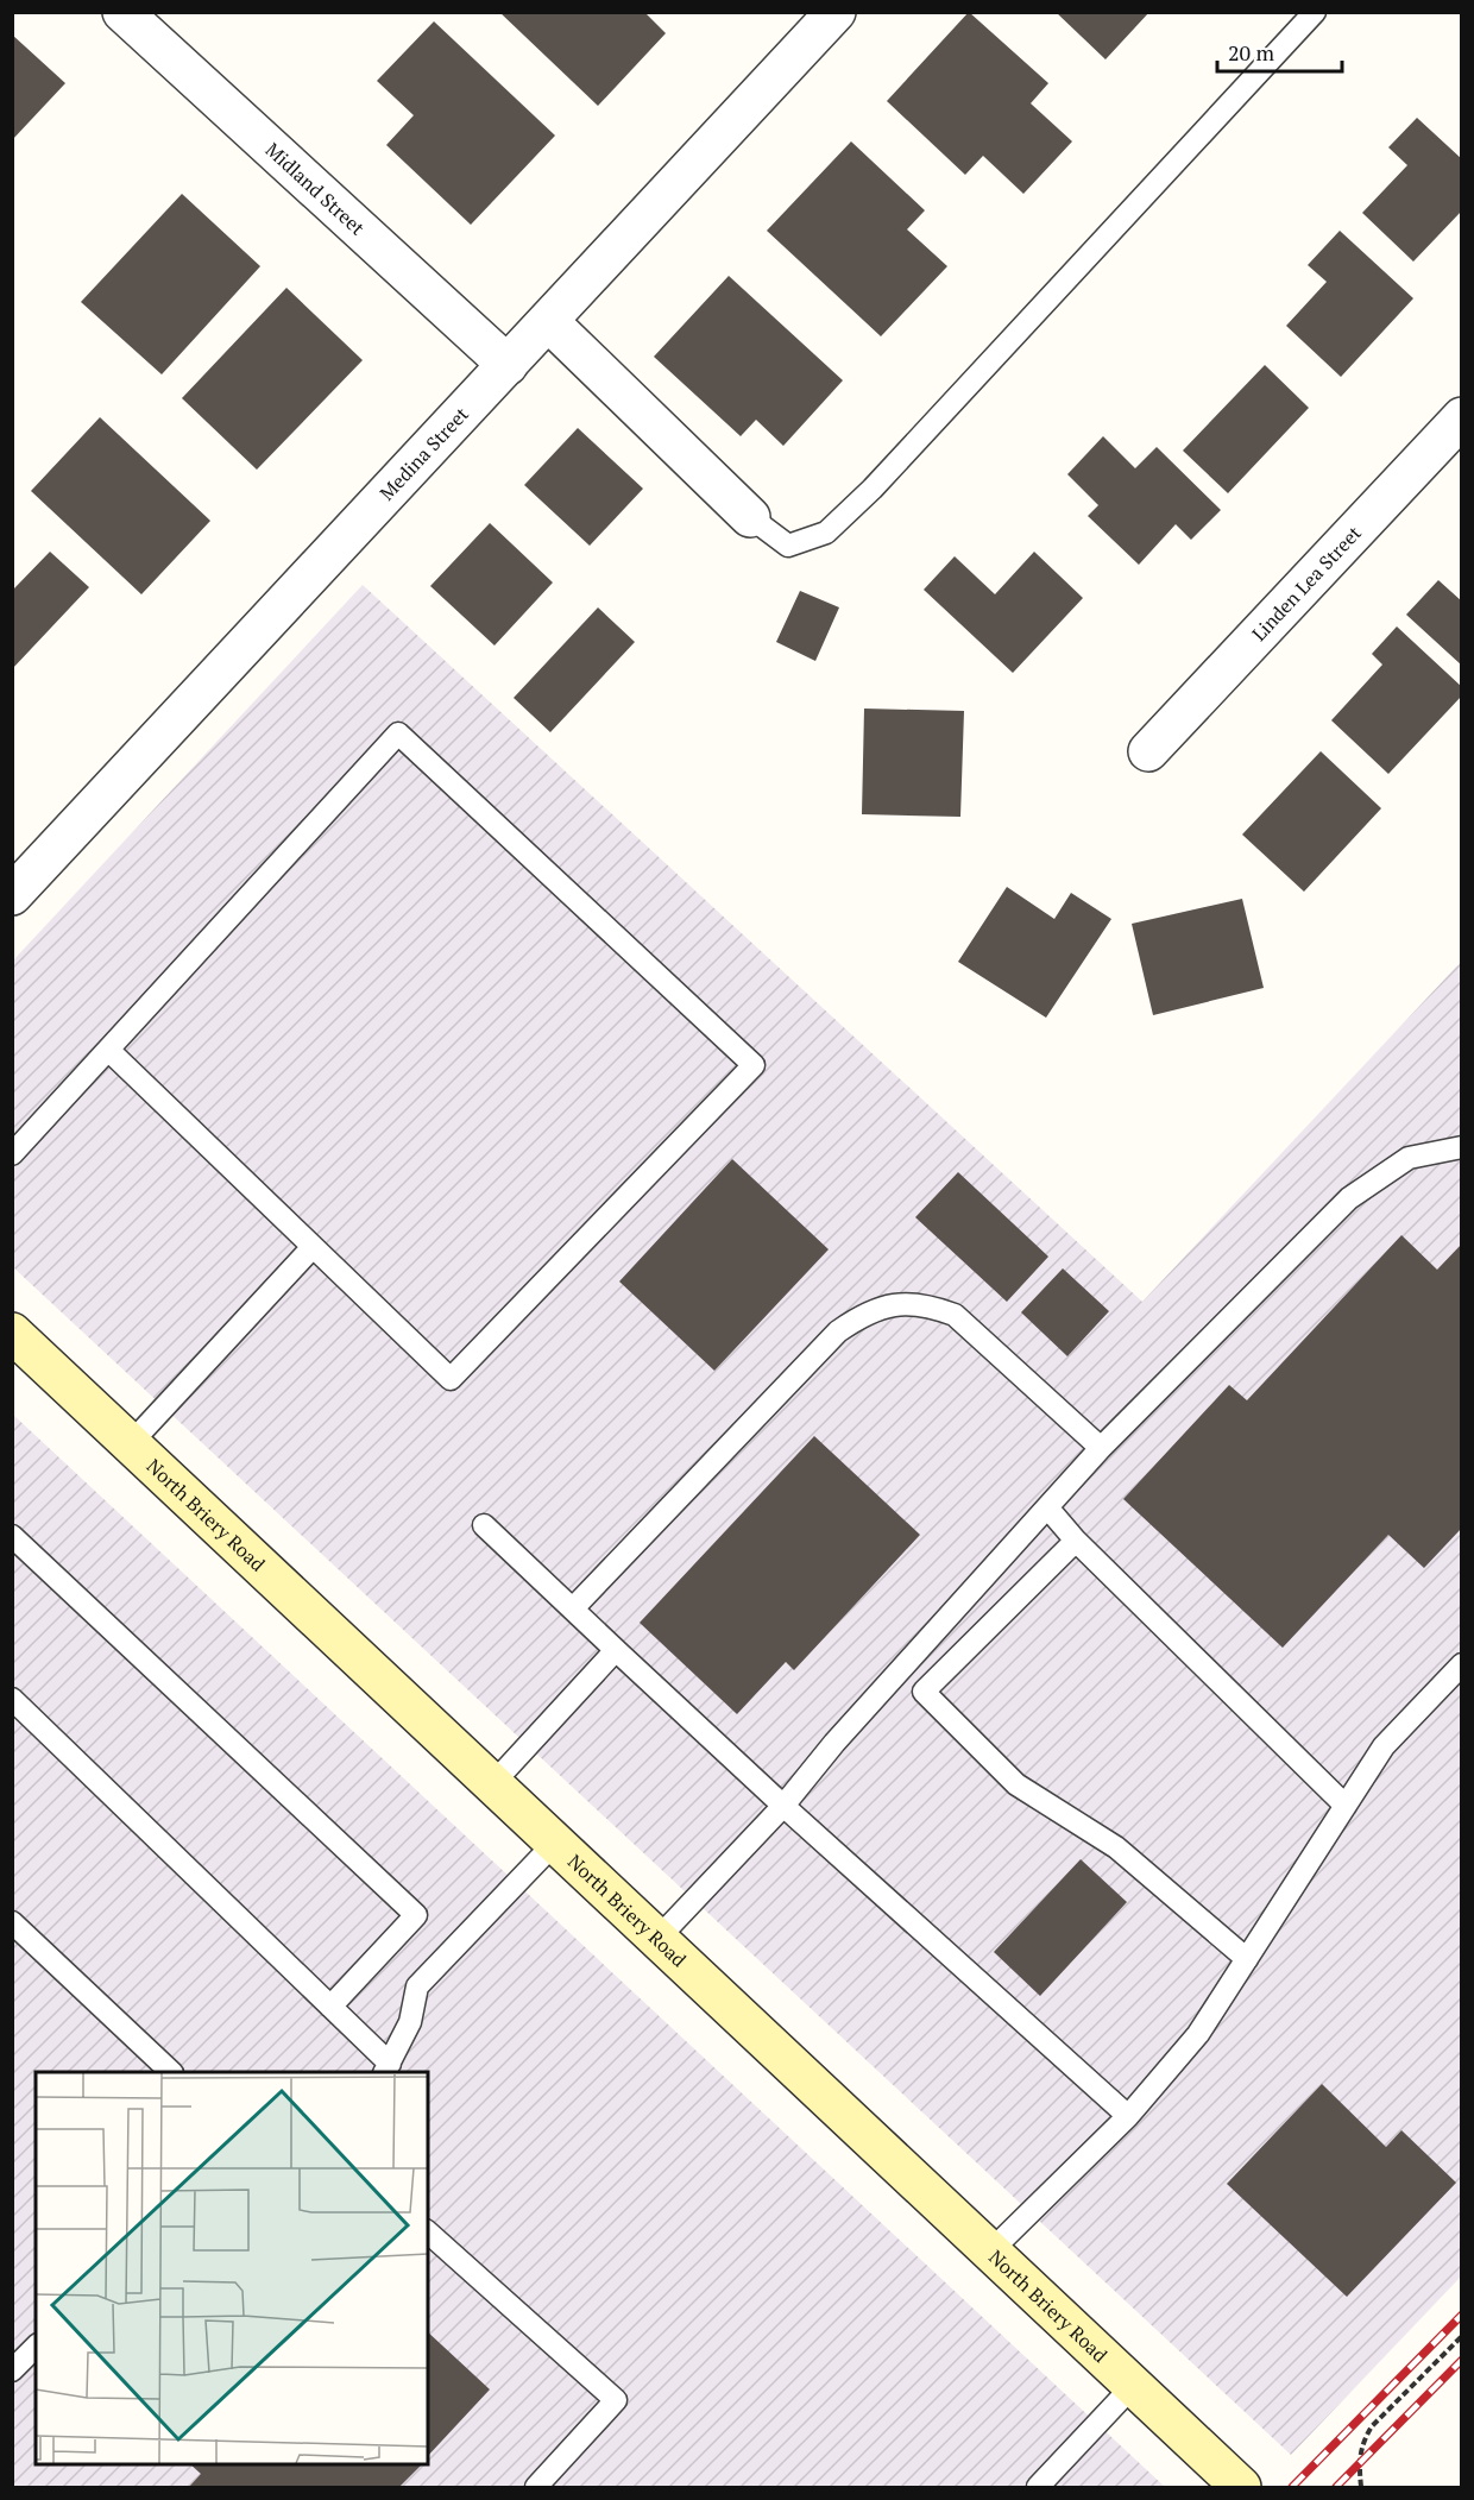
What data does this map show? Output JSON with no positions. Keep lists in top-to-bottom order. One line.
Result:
{"streets":{"street":["Midland Street","Medina Street","Linden Lea Street","North Briery Road"]},"crossings":[["Midland Street","Medina Street"]],"scale_bar":"20 m"}
